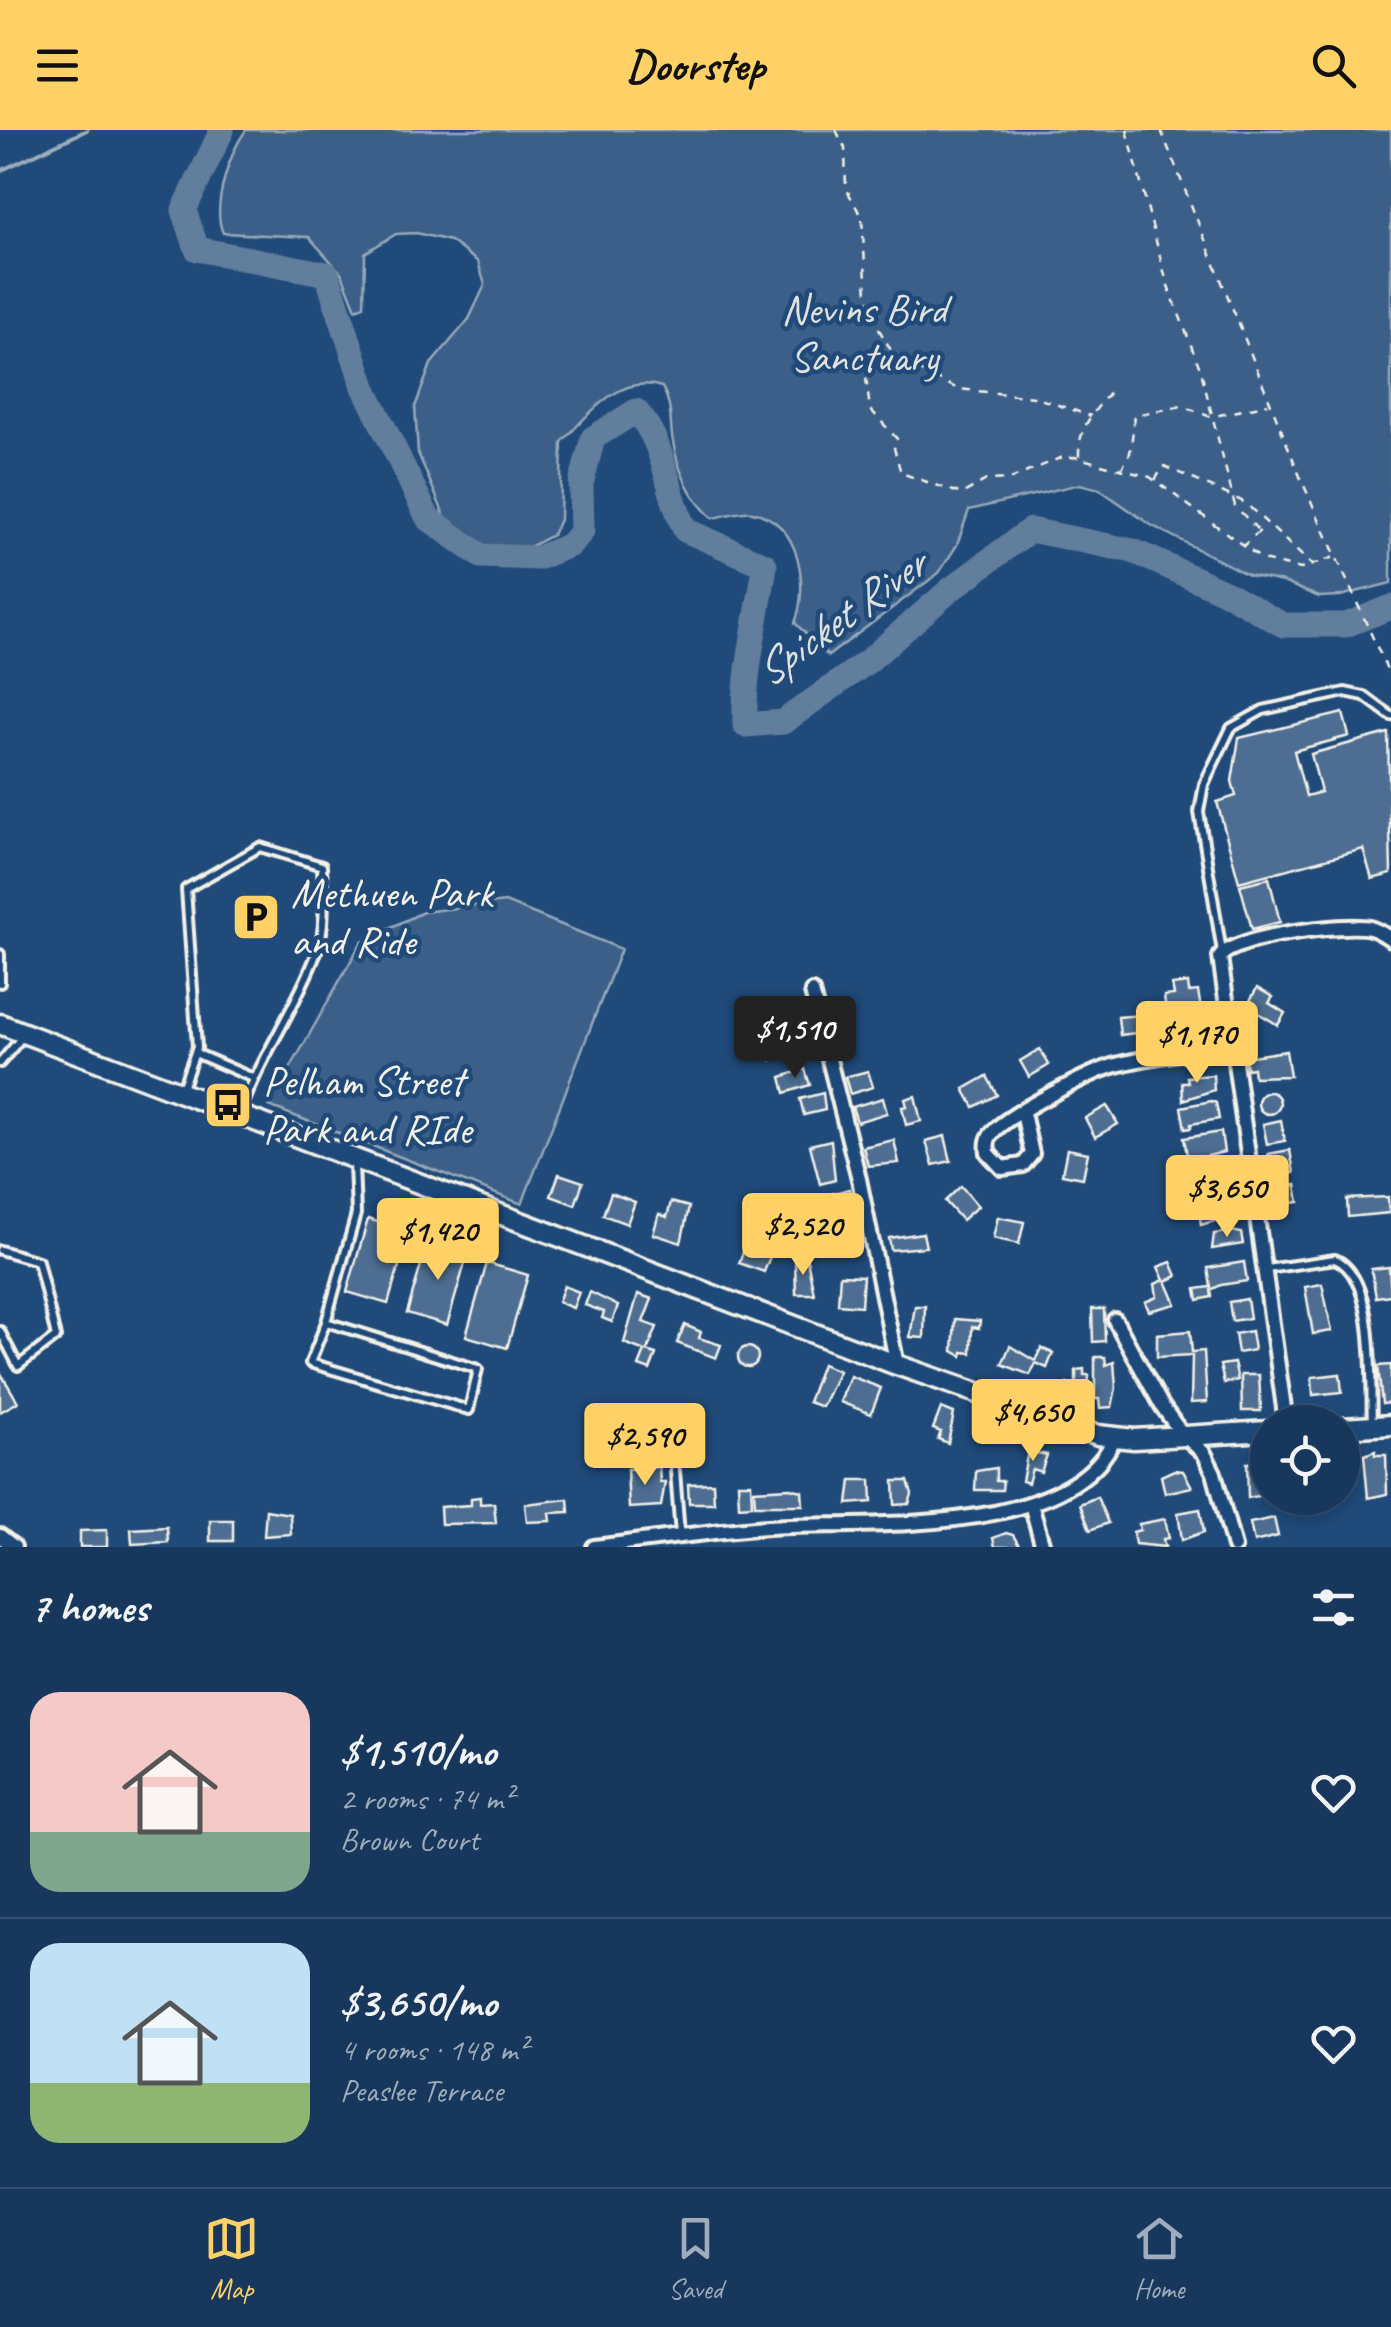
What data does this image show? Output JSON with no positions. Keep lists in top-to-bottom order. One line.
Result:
{"water":["Spicket River"],"parks":["Nevins Bird Sanctuary"],"places":{"parking":["Methuen Park and Ride"],"bus stop":["Pelham Street Park and RIde"]},"page":{"header":"Doorstep","price":["$1,510","$1,170","$3,650","$2,520","$1,420","$4,650","$2,590"],"heading":"7 homes","list":[{"name":"$1,510/mo","note":"2 rooms · 74 m² · Brown Court"},{"name":"$3,650/mo","note":"4 rooms · 148 m² · Peaslee Terrace"}],"tabs":["Map","Saved","Home"]}}
